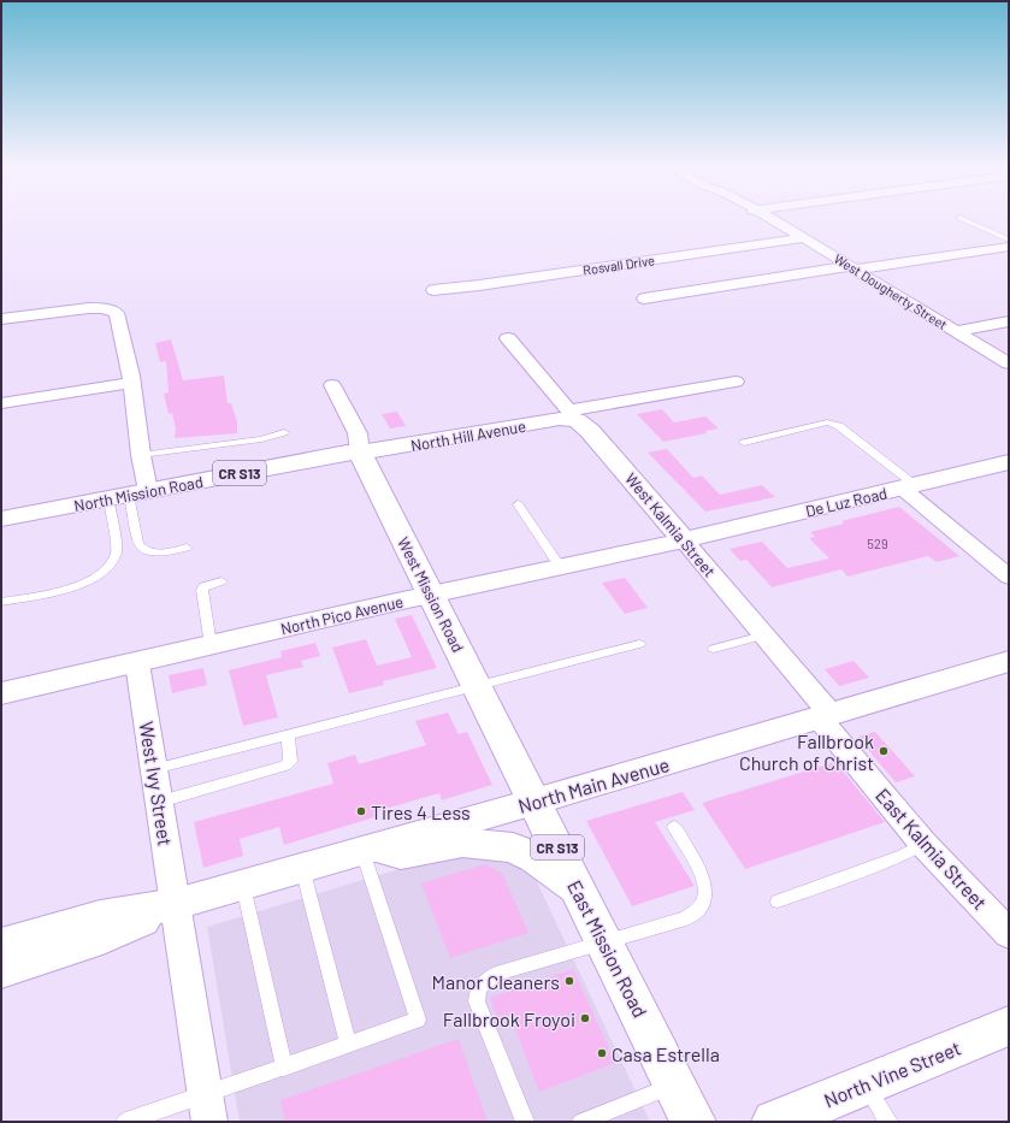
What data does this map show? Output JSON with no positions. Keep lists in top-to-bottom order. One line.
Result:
{"streets":{"main road":["North Hill Avenue","CR S13","North Mission Road","De Luz Road","West Kalmia Street","West Mission Road","North Pico Avenue","North Main Avenue","East Mission Road","North Vine Street"],"street":["Rosvall Drive","West Dougherty Street","West Ivy Street","East Kalmia Street"]},"crossings":[["Rosvall Drive","West Dougherty Street"],["North Hill Avenue","North Mission Road"],["North Hill Avenue","West Kalmia Street"],["North Hill Avenue","West Mission Road"],["North Mission Road","West Mission Road"],["De Luz Road","West Kalmia Street"],["De Luz Road","North Pico Avenue"],["West Kalmia Street","North Pico Avenue"],["West Kalmia Street","North Main Avenue"],["West Kalmia Street","East Kalmia Street"],["West Mission Road","North Pico Avenue"],["West Mission Road","North Main Avenue"],["West Mission Road","East Mission Road"],["North Pico Avenue","West Ivy Street"],["West Ivy Street","North Main Avenue"],["North Main Avenue","East Kalmia Street"],["North Main Avenue","East Mission Road"]],"places":["Fallbrook Church of Christ","Tires 4 Less","Manor Cleaners","Fallbrook Froyoi","Casa Estrella"],"house_numbers":["529"]}
